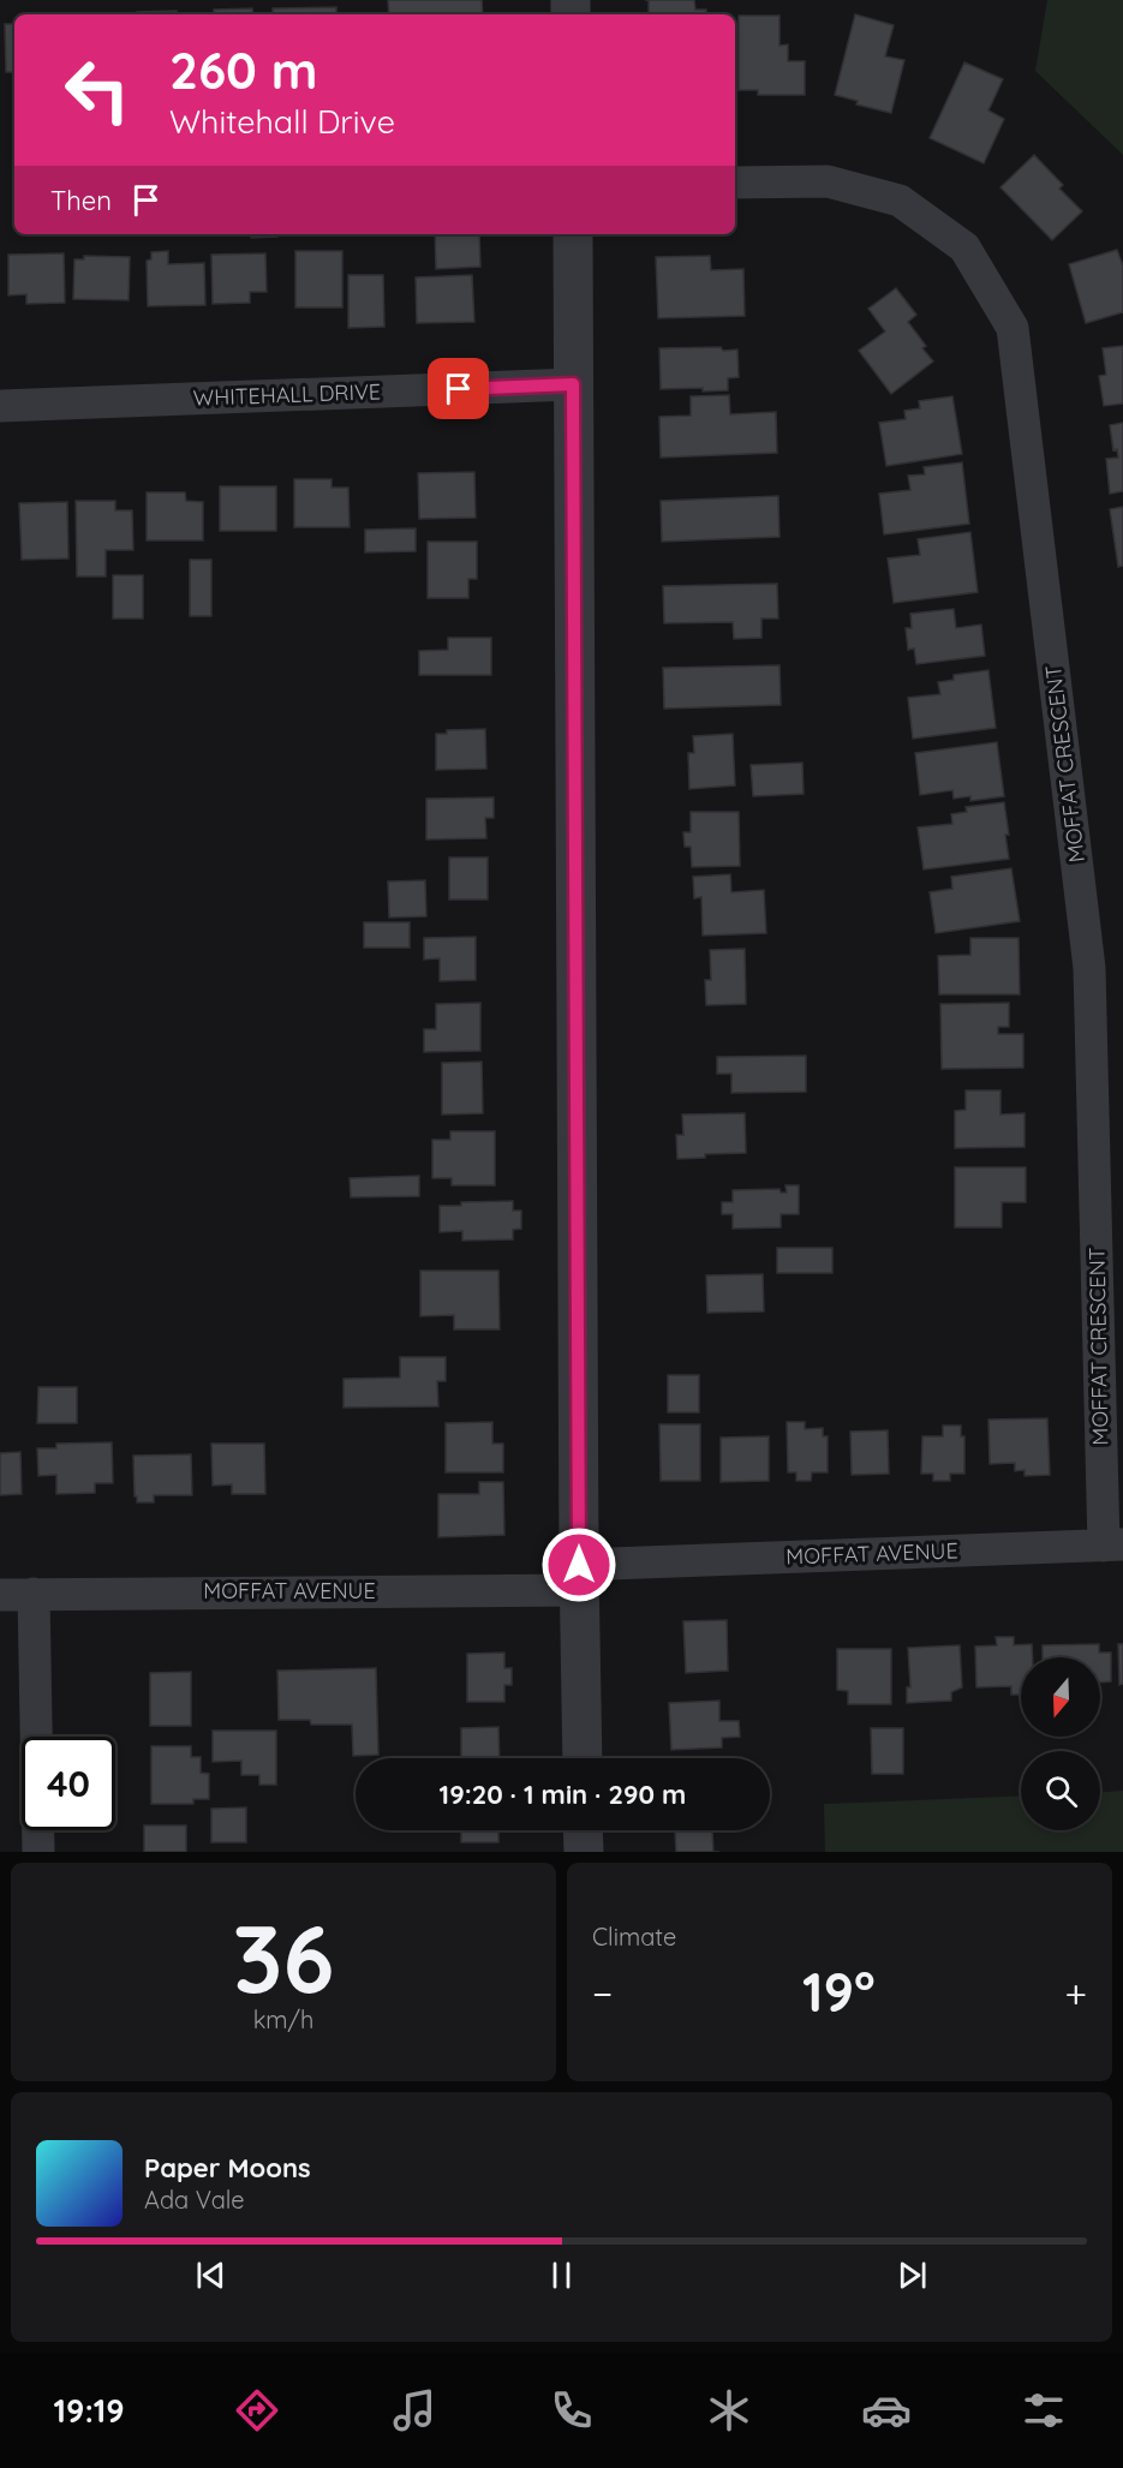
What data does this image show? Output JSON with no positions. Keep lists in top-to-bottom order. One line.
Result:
{"streets":{"street":["WHITEHALL DRIVE","MOFFAT CRESCENT","MOFFAT AVENUE"]},"crossings":[["MOFFAT CRESCENT","MOFFAT AVENUE"]],"north":"bottom","page":{"turn":["260 m","Whitehall Drive"],"then":"Then","limit":"40","trip":"19:20 · 1 min · 290 m","tile":[["36","km/h"],"Climate"],"heat":["−","19°","+"],"song":["Paper Moons","Ada Vale"],"tabs":"19:19"}}
